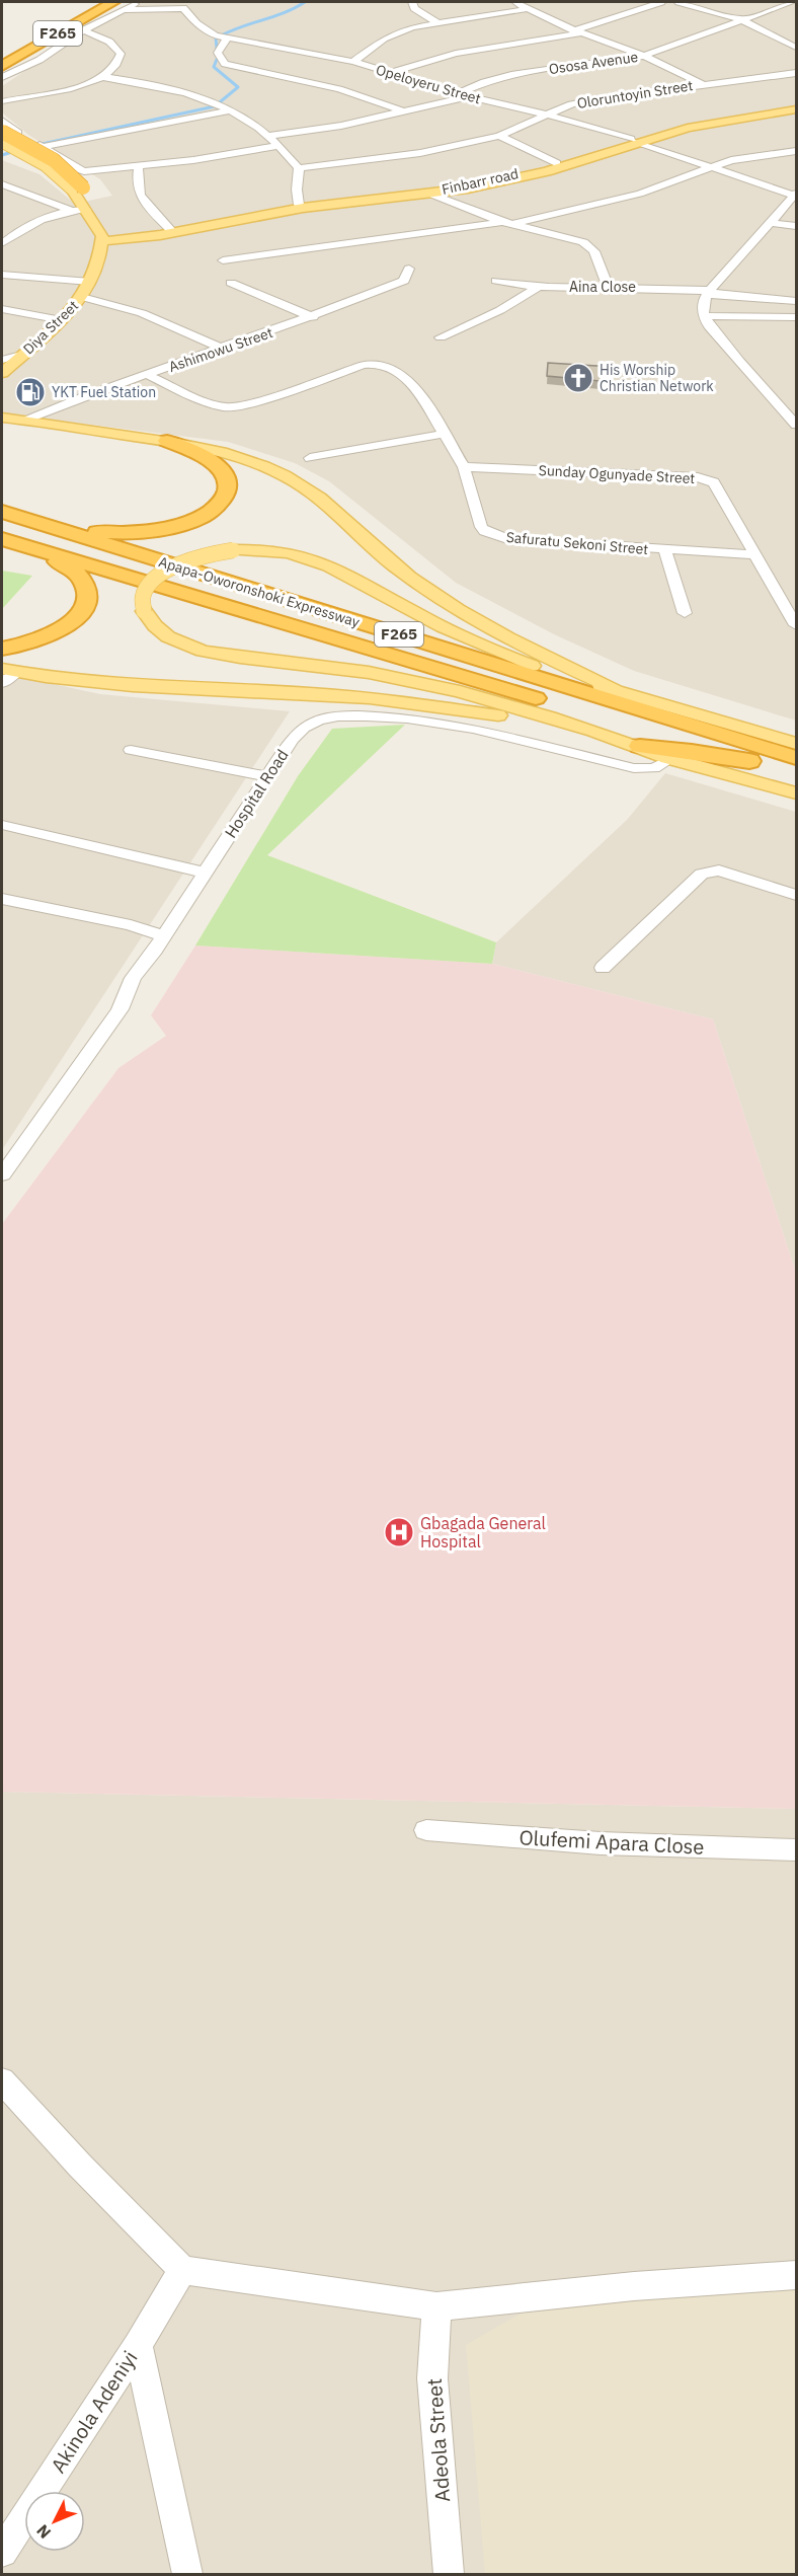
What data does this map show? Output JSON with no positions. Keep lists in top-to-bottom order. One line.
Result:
{"streets":{"highway":["F265","Apapa-Oworonshoki Expressway"],"main road":["Finbarr road","Diya Street"],"street":["Ososa Avenue","Opeloyeru Street","Oloruntoyin Street","Aina Close","Ashimowu Street","Sunday Ogunyade Street","Safuratu Sekoni Street","Hospital Road","Olufemi Apara Close","Akinola Adeniyi","Adeola Street"]},"crossings":[["Ososa Avenue","Opeloyeru Street"],["Opeloyeru Street","Oloruntoyin Street"],["Opeloyeru Street","Finbarr road"],["Ashimowu Street","Safuratu Sekoni Street"],["Sunday Ogunyade Street","Safuratu Sekoni Street"],["Apapa-Oworonshoki Expressway","Hospital Road"]],"places":{"church":["His Worship Christian Network"],"fuel station":["YKT Fuel Station"],"hospital":["Gbagada General Hospital"]},"north":"bottom left"}
